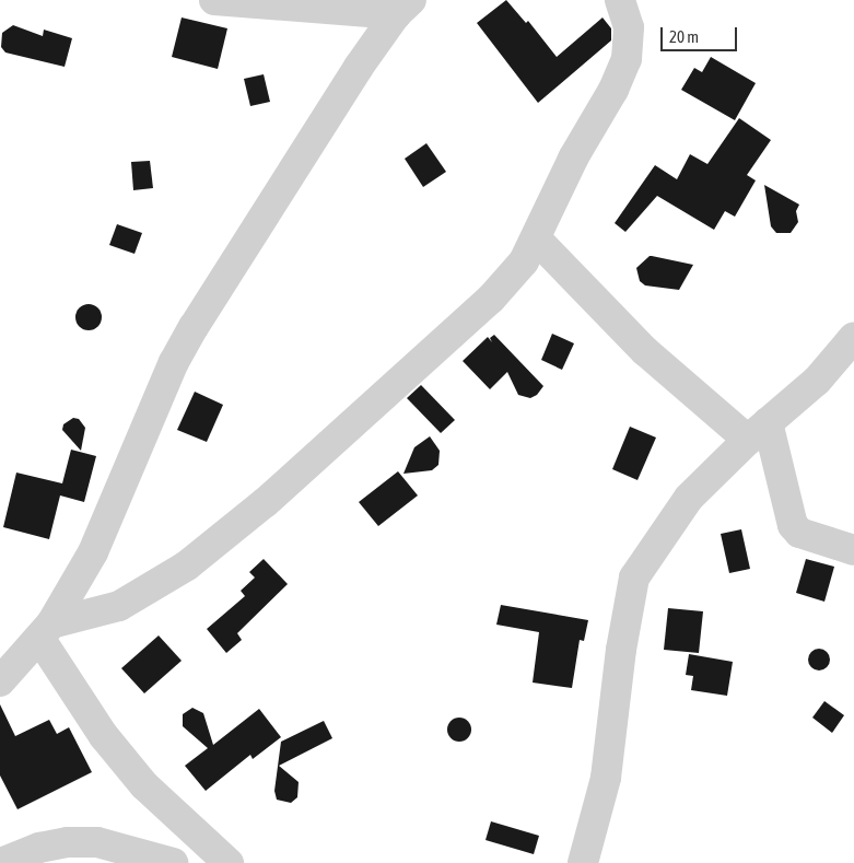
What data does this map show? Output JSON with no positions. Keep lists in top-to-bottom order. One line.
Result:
{"scale_bar":"20 m"}
